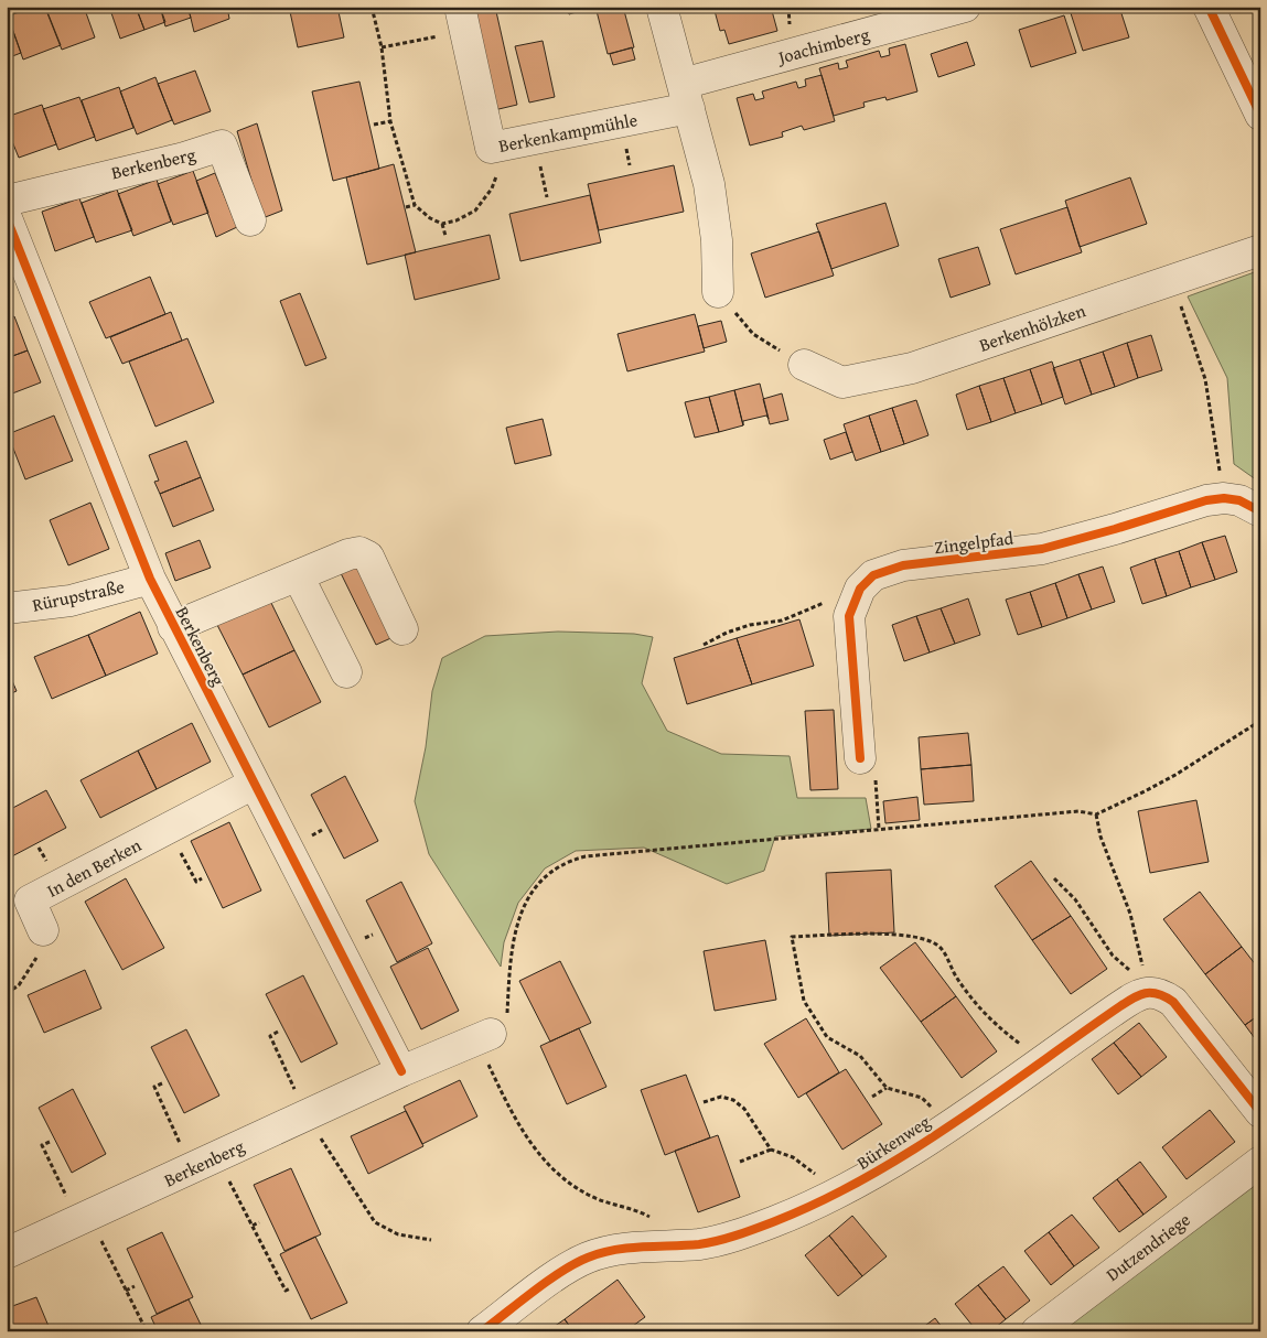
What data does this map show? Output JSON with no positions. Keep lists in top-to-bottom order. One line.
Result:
{"streets":{"street":["Joachimberg","Berkenkampmühle","Berkenberg","Berkenhölzken","Zingelpfad","Rürupstraße","In den Berken","Bürkenweg","Dutzendriege"]},"crossings":[["Joachimberg","Berkenkampmühle"],["Berkenberg","Rürupstraße"],["Berkenberg","In den Berken"]]}
